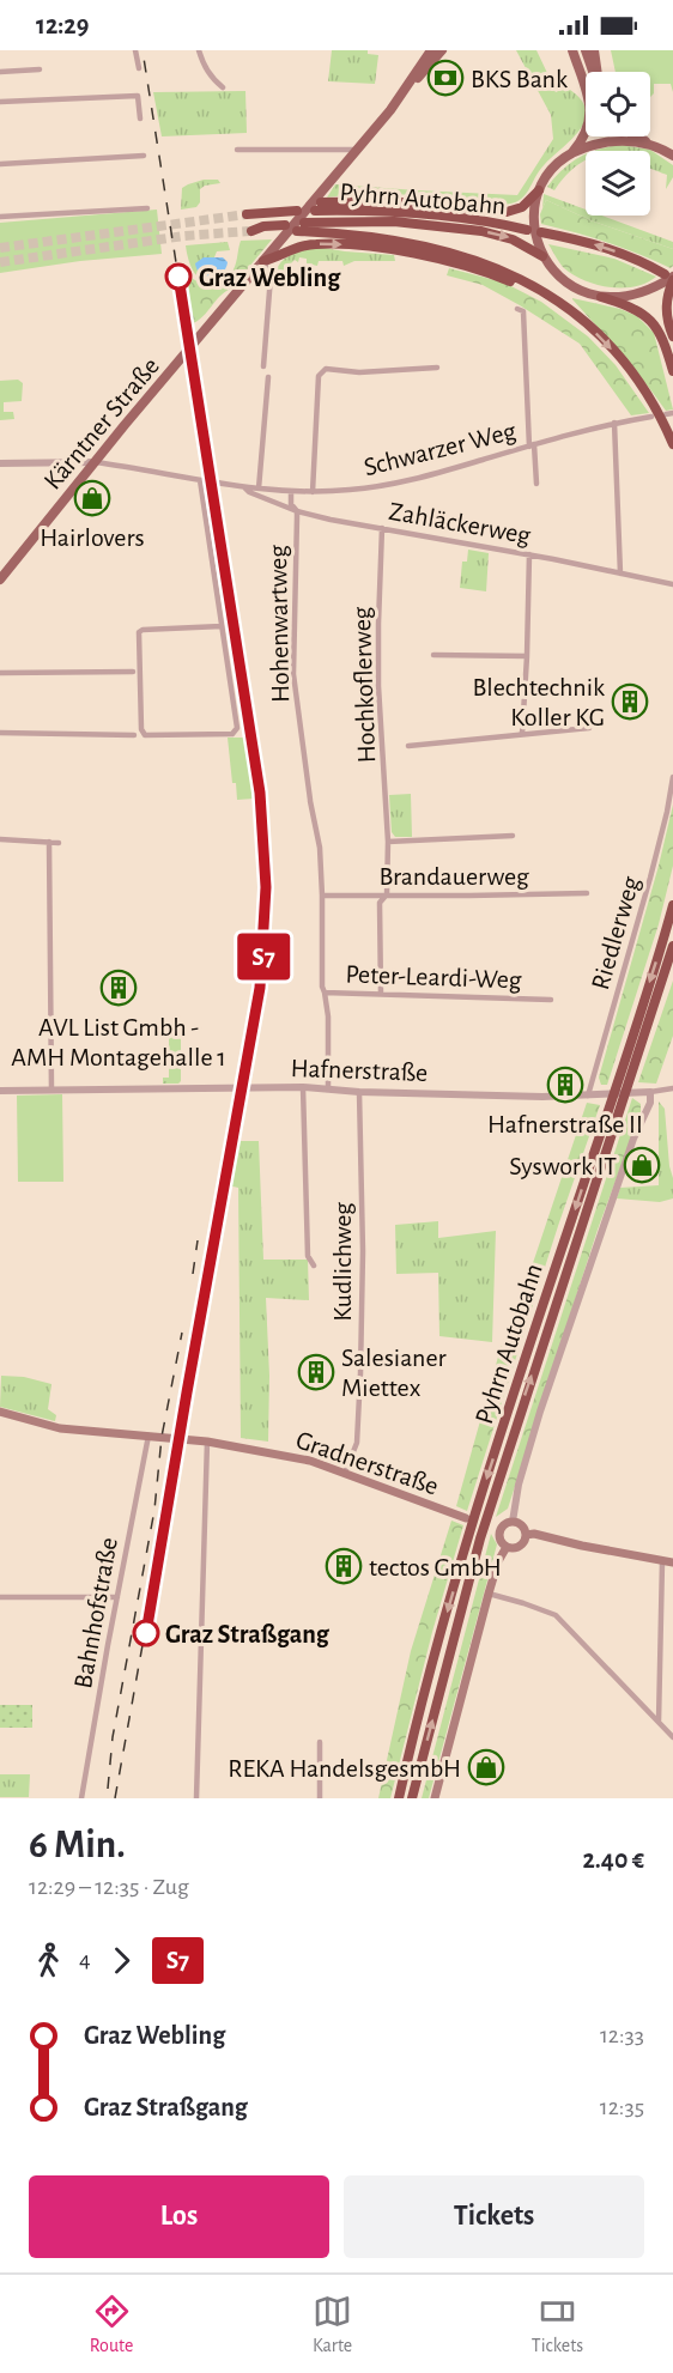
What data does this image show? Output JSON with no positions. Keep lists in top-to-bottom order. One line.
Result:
{"streets":{"highway":["Pyhrn Autobahn"],"main road":["Kärntner Straße","Gradnerstraße"],"street":["Schwarzer Weg","Zahläckerweg","Hohenwartweg","Hochkoflerweg","Brandauerweg","Riedlerweg","Peter-Leardi-Weg","Hafnerstraße","Kudlichweg","Bahnhofstraße"]},"crossings":[["Pyhrn Autobahn","Schwarzer Weg"],["Kärntner Straße","Schwarzer Weg"],["Schwarzer Weg","Zahläckerweg"],["Schwarzer Weg","Hohenwartweg"],["Zahläckerweg","Hohenwartweg"],["Zahläckerweg","Hochkoflerweg"],["Hohenwartweg","Brandauerweg"],["Hochkoflerweg","Brandauerweg"],["Hochkoflerweg","Peter-Leardi-Weg"],["Riedlerweg","Hafnerstraße"],["Peter-Leardi-Weg","Hafnerstraße"],["Hafnerstraße","Kudlichweg"],["Kudlichweg","Gradnerstraße"],["Gradnerstraße","Bahnhofstraße"]],"places":{"bank":["BKS Bank"],"other":["Graz Webling","Graz Straßgang"],"shop":["Hairlovers","Syswork IT","REKA HandelsgesmbH"],"building":["Blechtechnik Koller KG","AVL List Gmbh - AMH Montagehalle 1","Hafnerstraße II","Salesianer Miettex","tectos GmbH"]},"page":{"status":"12:29","on_map":"S7","heading":["6 Min.","12:29 – 12:35 · Zug","2.40 €"],"legs":["4","S7"],"list":[{"name":"Graz Webling","value":"12:33"},{"name":"Graz Straßgang","value":"12:35"}],"buttons":["Los","Tickets"],"tabs":["Route","Karte","Tickets"]}}
